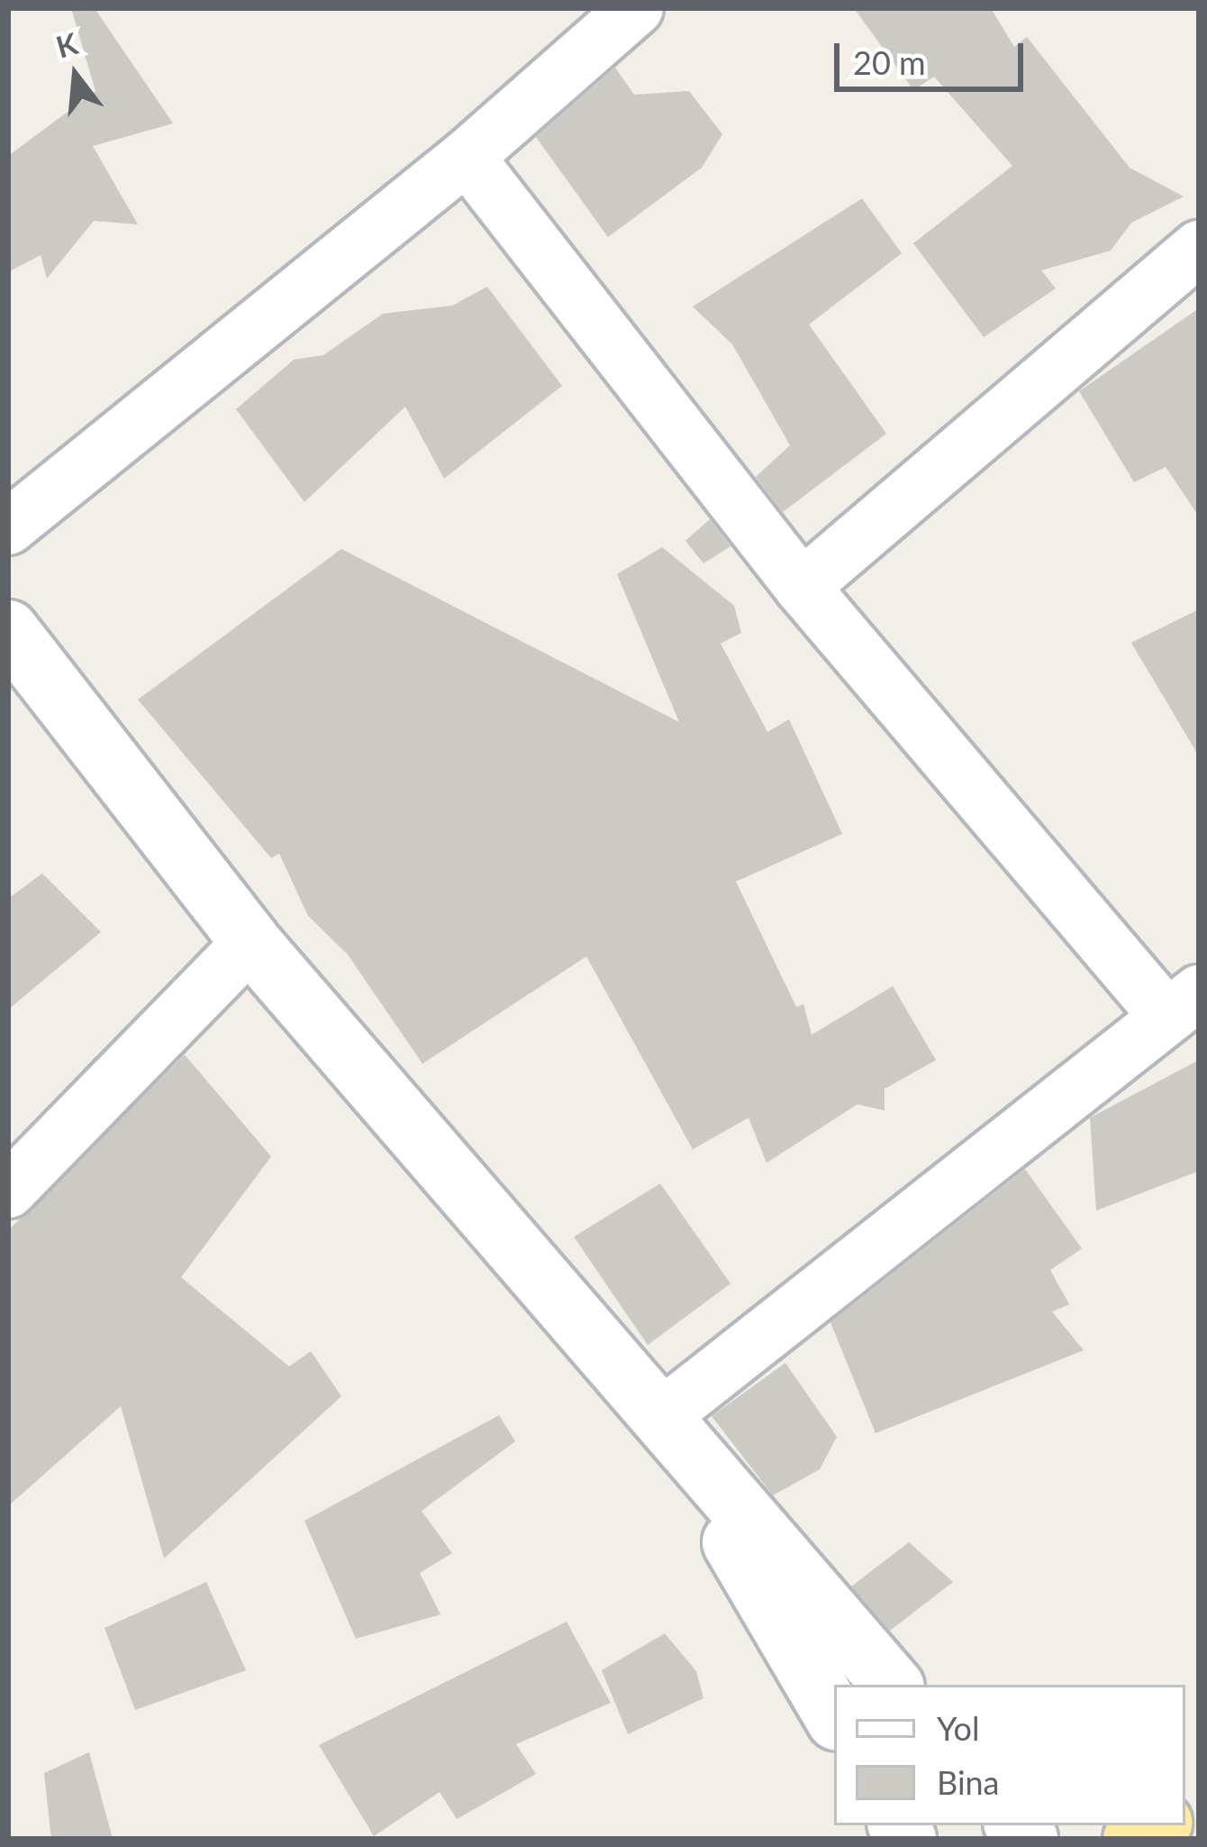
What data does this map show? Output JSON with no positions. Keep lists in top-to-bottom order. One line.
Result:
{"legend":["Yol","Bina"],"scale_bar":"20 m","north":"top"}
